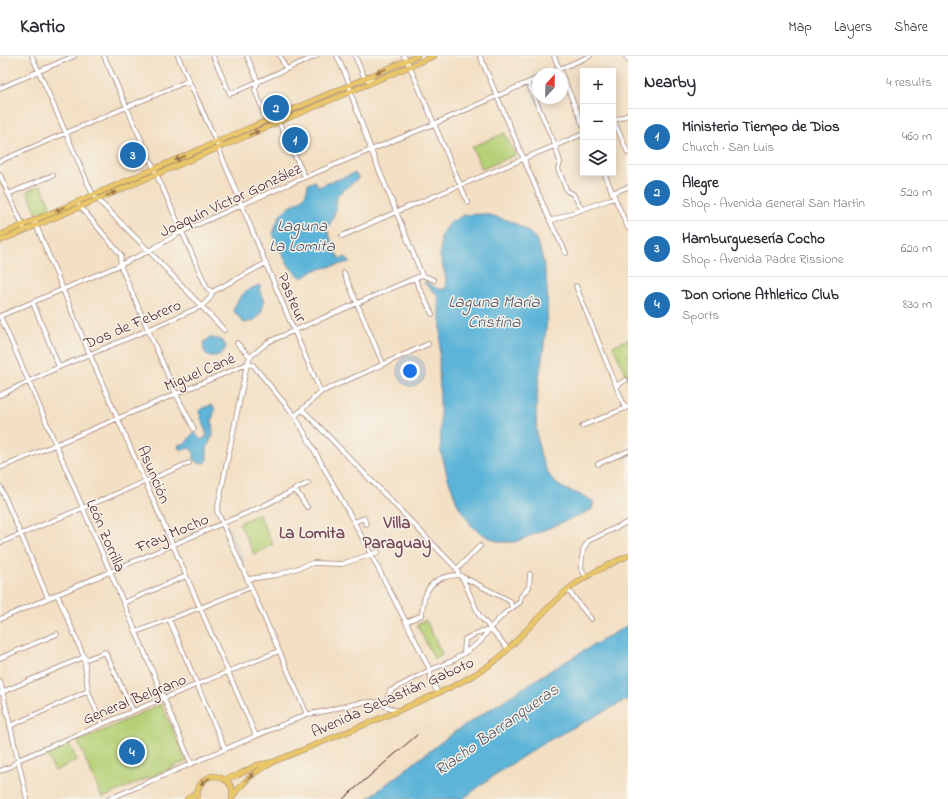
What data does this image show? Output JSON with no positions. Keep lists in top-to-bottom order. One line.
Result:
{"streets":{"main road":["Avenida Sebastián Gaboto"],"street":["Joaquín Víctor González","Pasteur","Dos de Febrero","Miguel Cané","Asunción","Fray Mocho","León Zorrilla","General Belgrano"]},"crossings":[["Joaquín Víctor González","Pasteur"],["Joaquín Víctor González","Asunción"],["Joaquín Víctor González","León Zorrilla"],["Pasteur","Dos de Febrero"],["Pasteur","Miguel Cané"],["Dos de Febrero","Asunción"],["Dos de Febrero","León Zorrilla"],["Miguel Cané","Asunción"],["Miguel Cané","León Zorrilla"],["Asunción","Fray Mocho"],["Asunción","General Belgrano"],["Fray Mocho","León Zorrilla"],["León Zorrilla","General Belgrano"]],"districts":["Villa Paraguay","La Lomita"],"water":["Laguna La Lomita","Laguna María Cristina","Riacho Barranqueras"],"north":"top","page":{"header":"Kartio","nav":["Map","Layers","Share"],"heading":["Nearby","4 results"],"map_buttons":["+","−"],"pins":["2","1","3","4"],"list":[{"mark":"1","name":"Ministerio Tiempo de Dios","note":"Church · San Luis","value":"460 m"},{"mark":"2","name":"Alegre","note":"Shop · Avenida General San Martín","value":"520 m"},{"mark":"3","name":"Hamburguesería Cocho","note":"Shop · Avenida Padre Rissione","value":"620 m"},{"mark":"4","name":"Don Orione Athletico Club","note":"Sports","value":"830 m"}]}}
